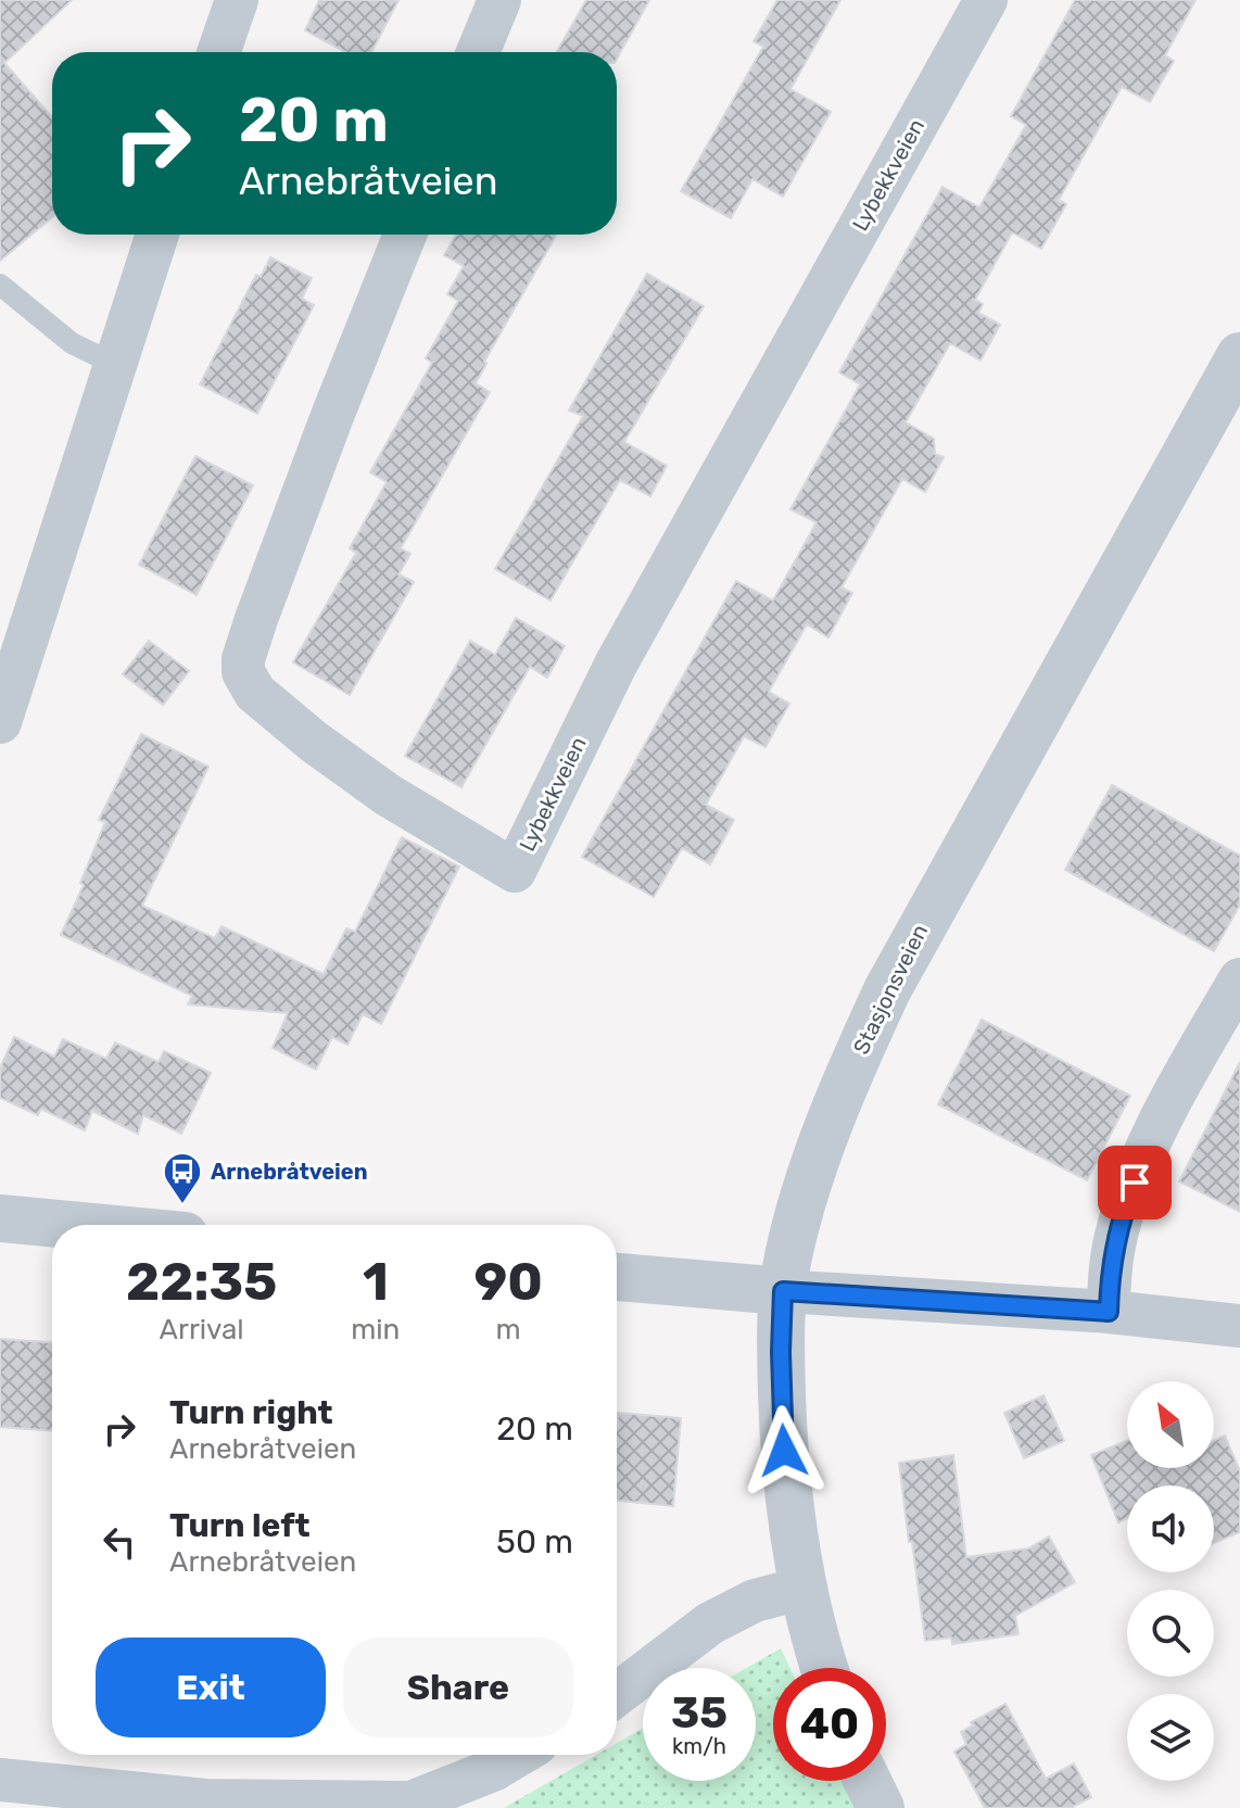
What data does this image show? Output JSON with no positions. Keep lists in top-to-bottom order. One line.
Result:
{"streets":{"street":["Lybekkveien","Stasjonsveien"]},"places":{"bus stop":["Arnebråtveien"]},"north":"top left","page":{"turn":["20 m","Arnebråtveien"],"eta":["22:35","Arrival","1","min","90","m"],"list":[{"name":"Turn right","note":"Arnebråtveien","value":"20 m"},{"name":"Turn left","note":"Arnebråtveien","value":"50 m"}],"buttons":["Exit","Share"],"speed":"35 km/h","limit":"40"}}
